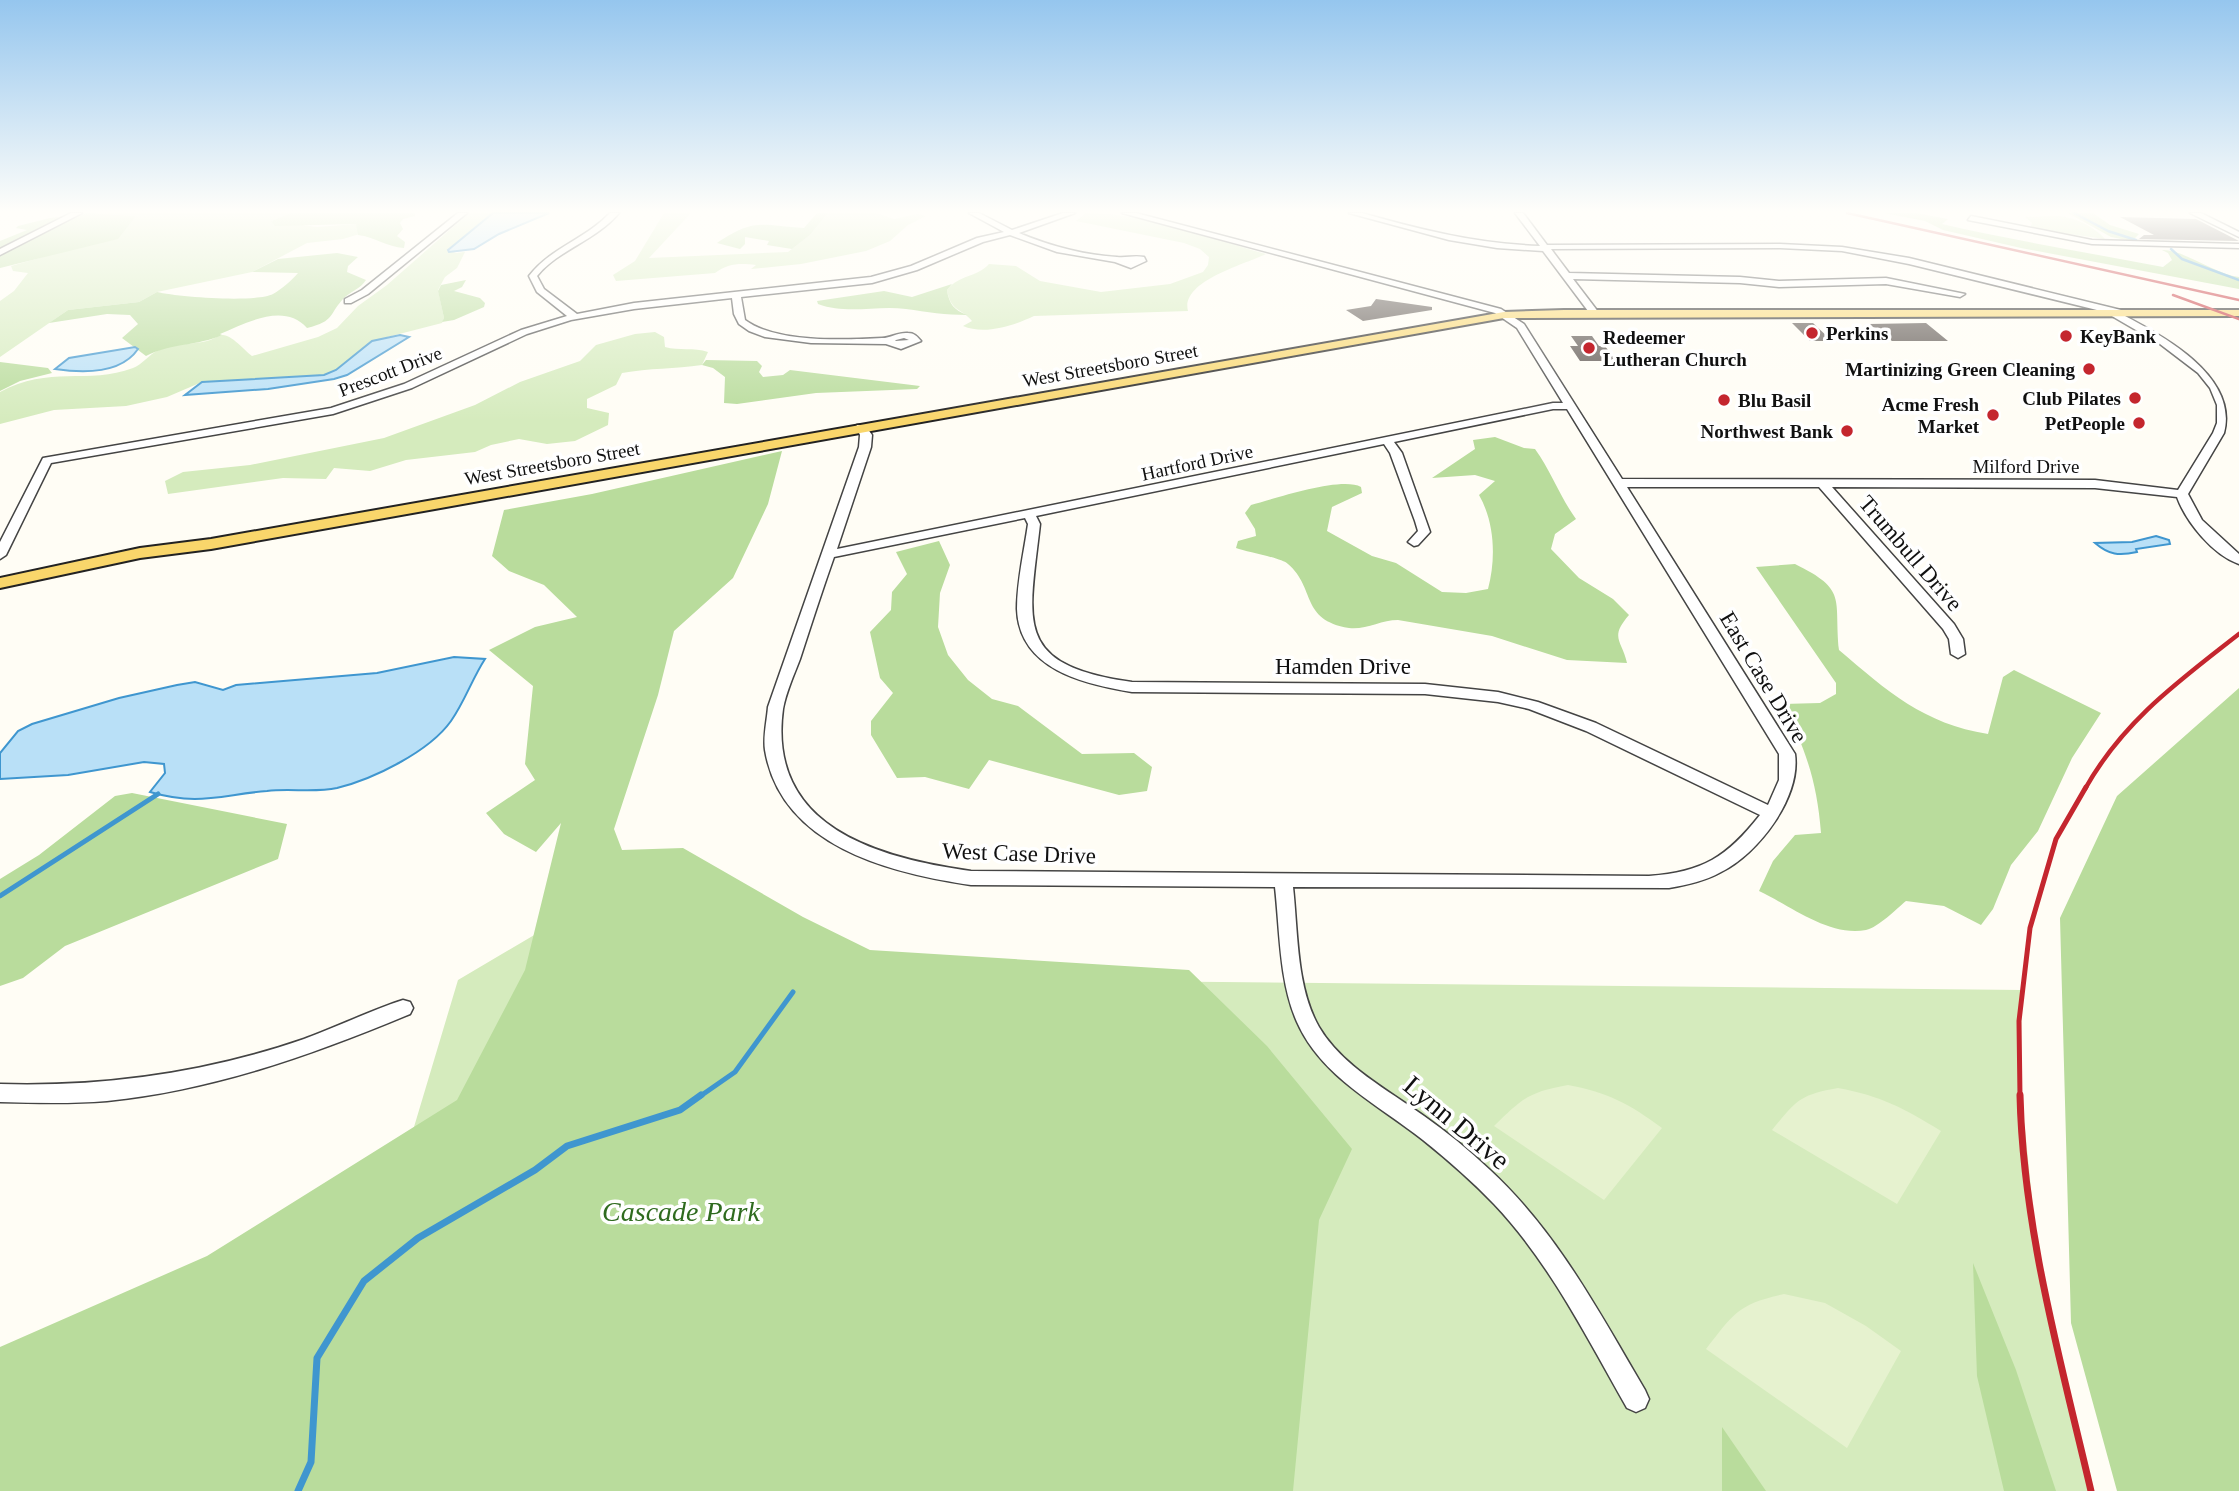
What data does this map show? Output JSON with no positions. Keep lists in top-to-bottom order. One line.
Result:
{"streets":{"main road":["West Streetsboro Street"],"street":["Prescott Drive","Hartford Drive","Milford Drive","Trumbull Drive","Hamden Drive","East Case Drive","West Case Drive","Lynn Drive"]},"crossings":[["West Streetsboro Street","East Case Drive"],["West Streetsboro Street","West Case Drive"],["Hartford Drive","Hamden Drive"],["Hartford Drive","East Case Drive"],["Hartford Drive","West Case Drive"],["Milford Drive","Trumbull Drive"],["Milford Drive","East Case Drive"],["Hamden Drive","East Case Drive"],["East Case Drive","West Case Drive"],["East Case Drive","Lynn Drive"],["West Case Drive","Lynn Drive"]],"parks":["Cascade Park"],"places":["Perkins","KeyBank","Redeemer Lutheran Church","Martinizing Green Cleaning","Club Pilates","Blu Basil","Acme Fresh Market","PetPeople","Northwest Bank"]}
